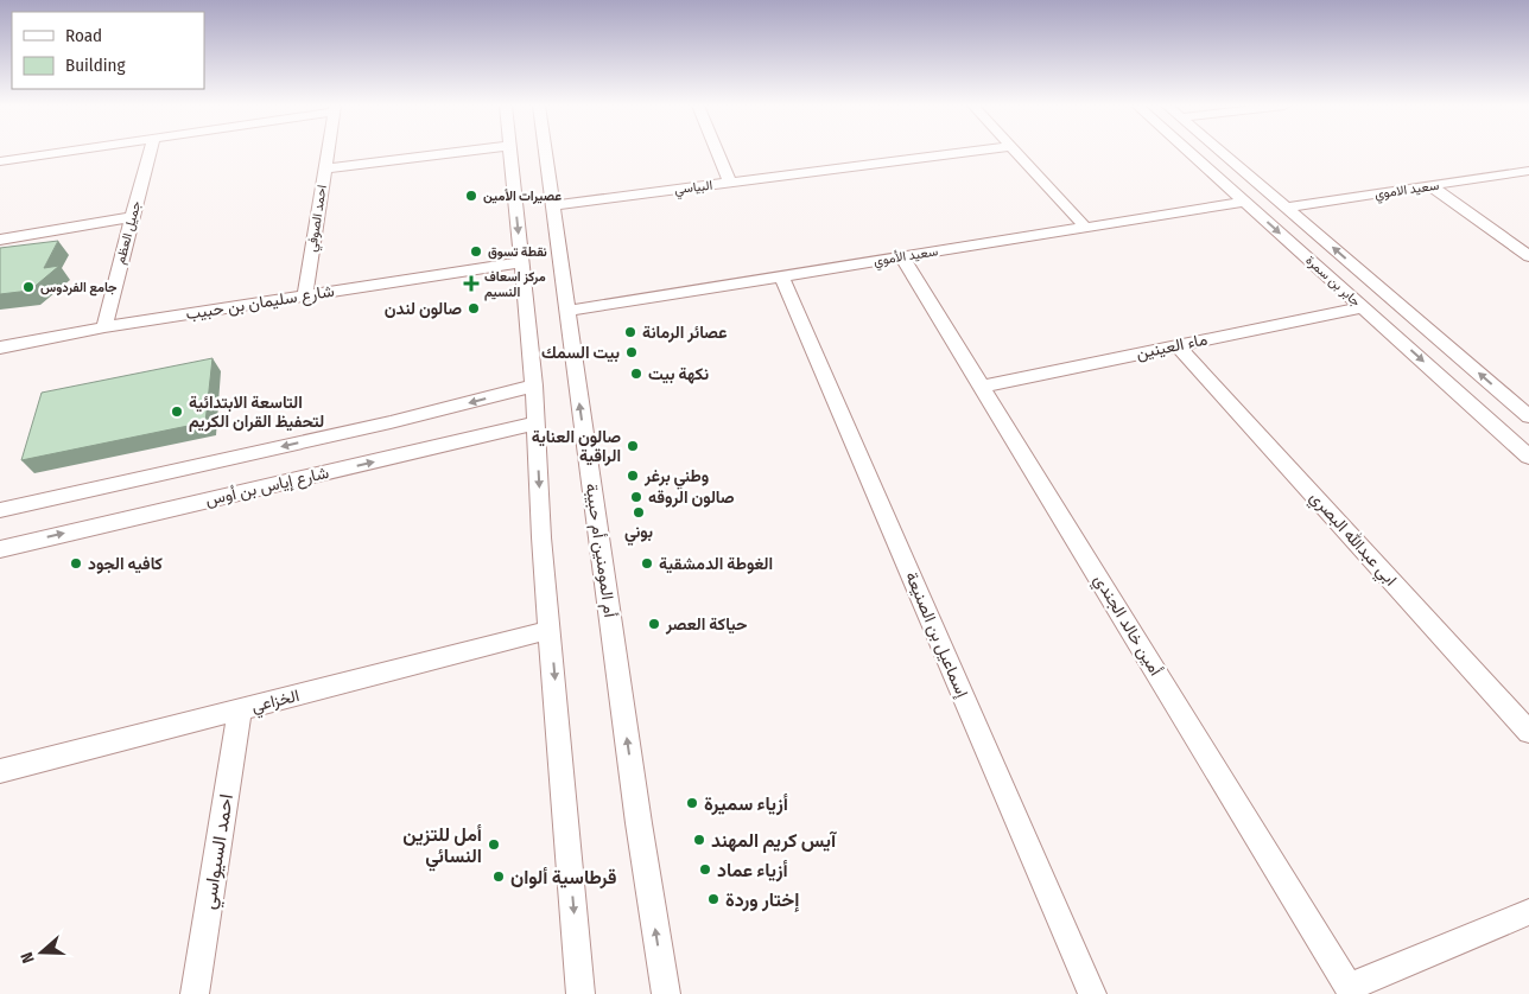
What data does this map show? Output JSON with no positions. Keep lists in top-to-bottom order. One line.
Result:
{"streets":{"street":["البياسي","سعيد الاموي","احمد الصوفي","جميل العظم","سعيد الأموي","جابر بن سمرة","شارع سليمان بن حبيب","ماء العينين","شارع إياس بن أوس","ابي عبدالله البصري","أم المومنين أم حبيبة","أمين خالد الجندي","إسماعيل بن الصنيعة","الخزاعي","احمد السيواسي"]},"crossings":[["البياسي","أم المومنين أم حبيبة"],["سعيد الاموي","جابر بن سمرة"],["احمد الصوفي","شارع سليمان بن حبيب"],["جميل العظم","شارع سليمان بن حبيب"],["سعيد الأموي","جابر بن سمرة"],["سعيد الأموي","أم المومنين أم حبيبة"],["سعيد الأموي","أمين خالد الجندي"],["سعيد الأموي","إسماعيل بن الصنيعة"],["جابر بن سمرة","ماء العينين"],["ماء العينين","ابي عبدالله البصري"],["ماء العينين","أمين خالد الجندي"],["الخزاعي","احمد السيواسي"]],"places":{"other":["عصيرات الأمين","نقطة تسوق","جامع الفردوس","صالون لندن","عصائر الرمانة","بيت السمك","نكهة بيت","التاسعة الابتدائية لتحفيظ القران الكريم","صالون العناية الراقية","وطني برغر","صالون الروقه","بوني","كافيه الجود","الغوطة الدمشقية","حياكة العصر","أزياء سميرة","آيس كريم المهند","أمل للتزين النسائي","أزياء عماد","قرطاسية ألوان","إختار وردة"],"health":["مركز اسعاف النسيم"]},"legend":["Road","Building"],"north":"left"}
